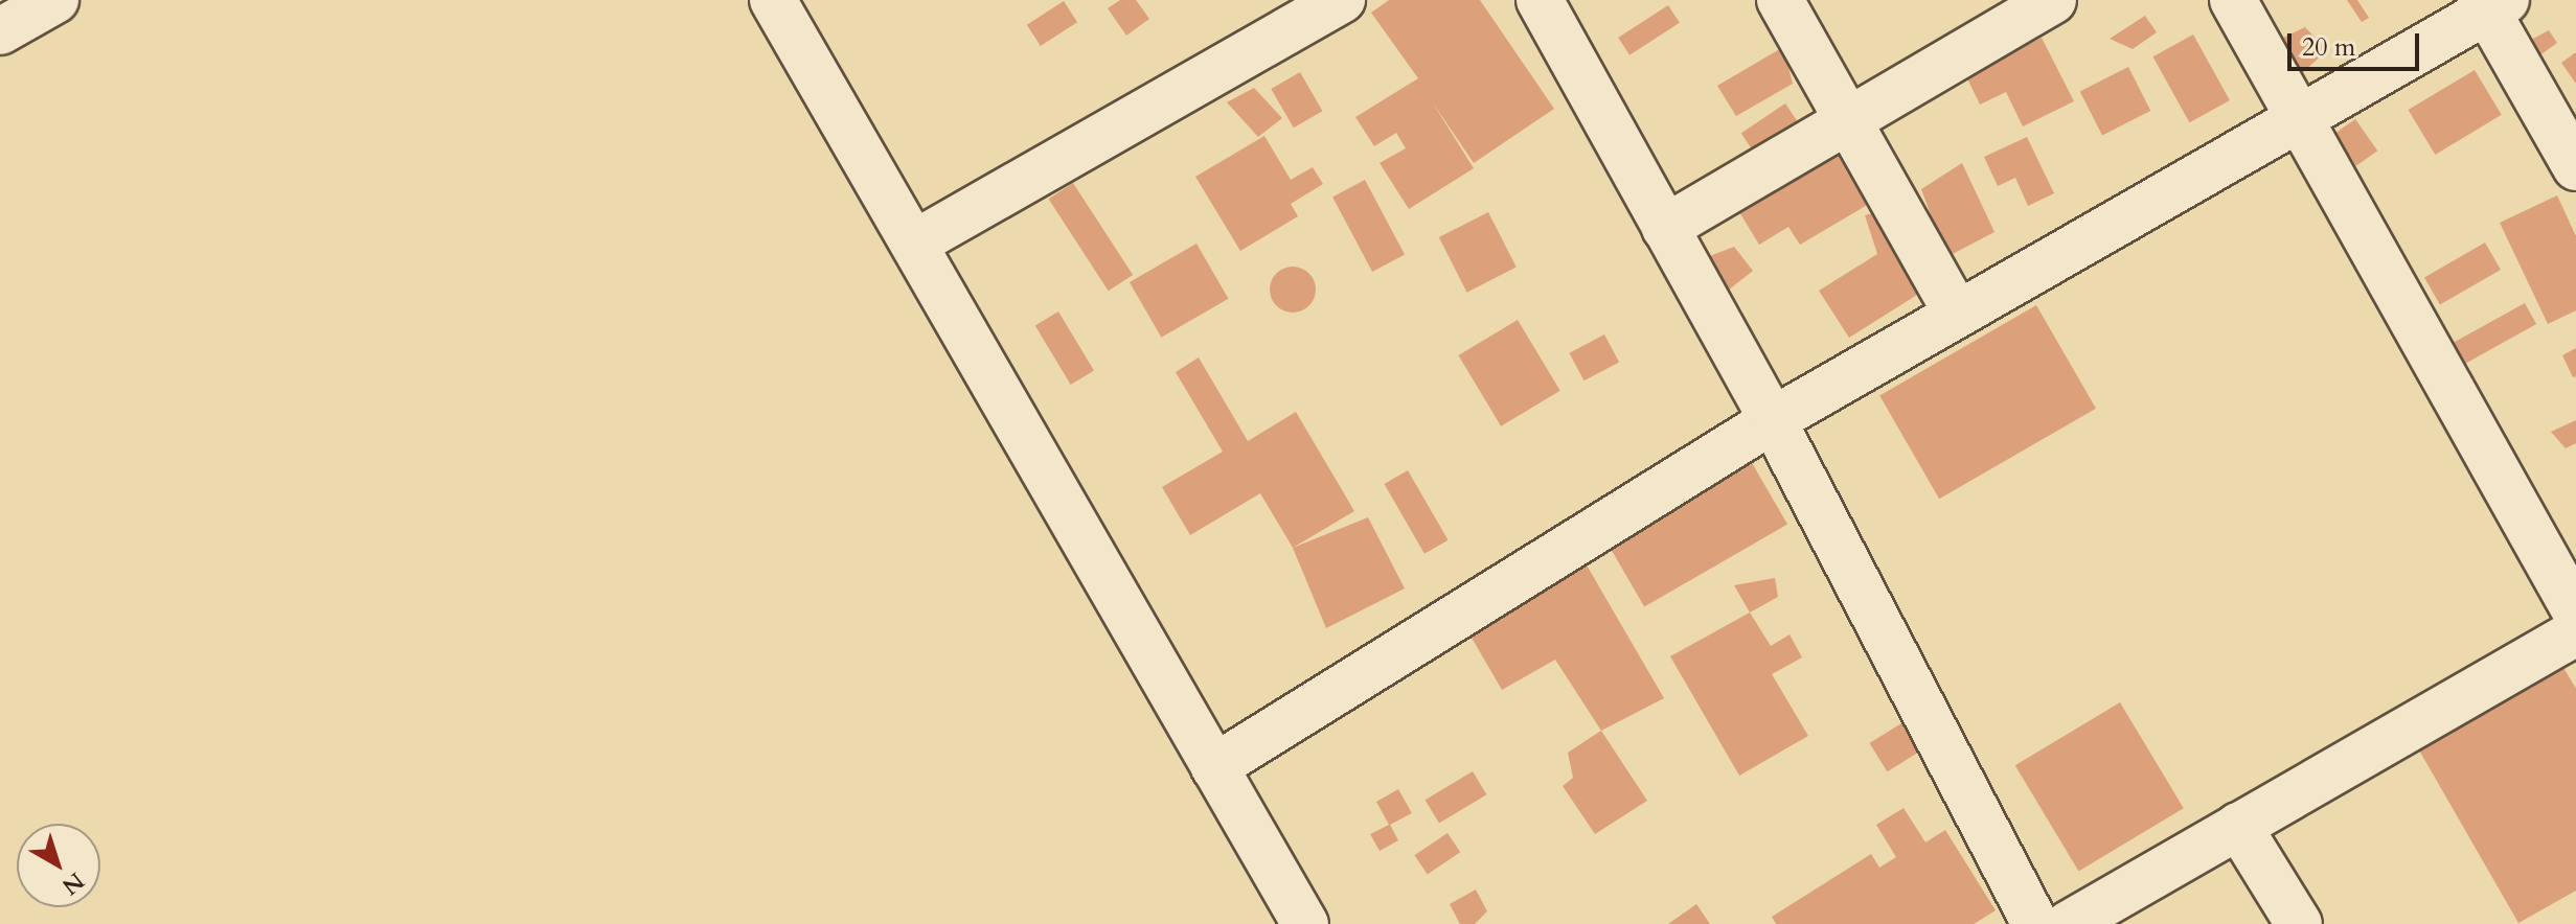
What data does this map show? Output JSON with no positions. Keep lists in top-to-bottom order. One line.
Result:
{"scale_bar":"20 m","north":"bottom right"}
